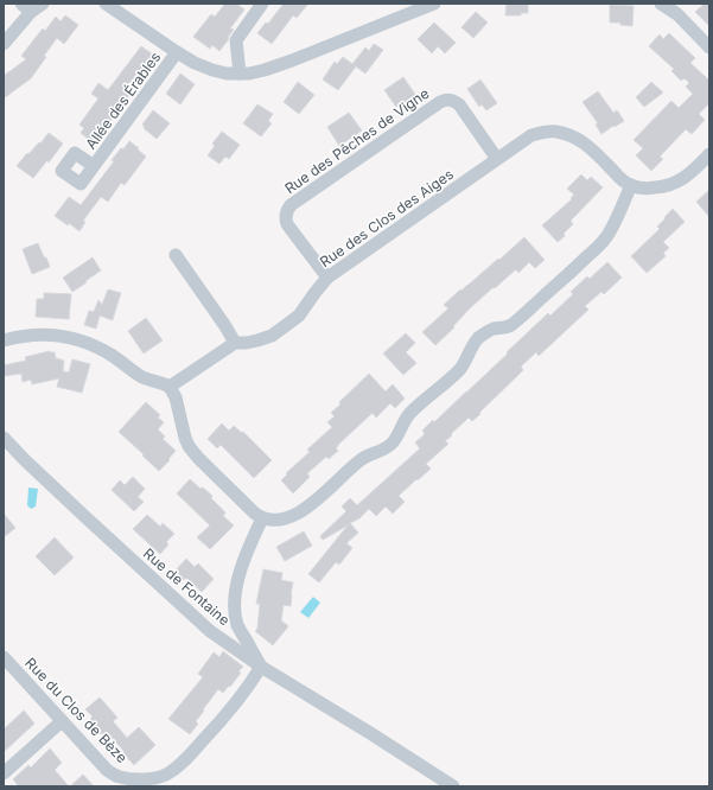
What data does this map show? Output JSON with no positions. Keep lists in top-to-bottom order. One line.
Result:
{"streets":{"street":["Allée des Érables","Rue des Pêches de Vigne","Rue des Clos des Aiges","Rue de Fontaine","Rue du Clos de Bèze"]},"crossings":[["Rue des Pêches de Vigne","Rue des Clos des Aiges"],["Rue de Fontaine","Rue du Clos de Bèze"]]}
